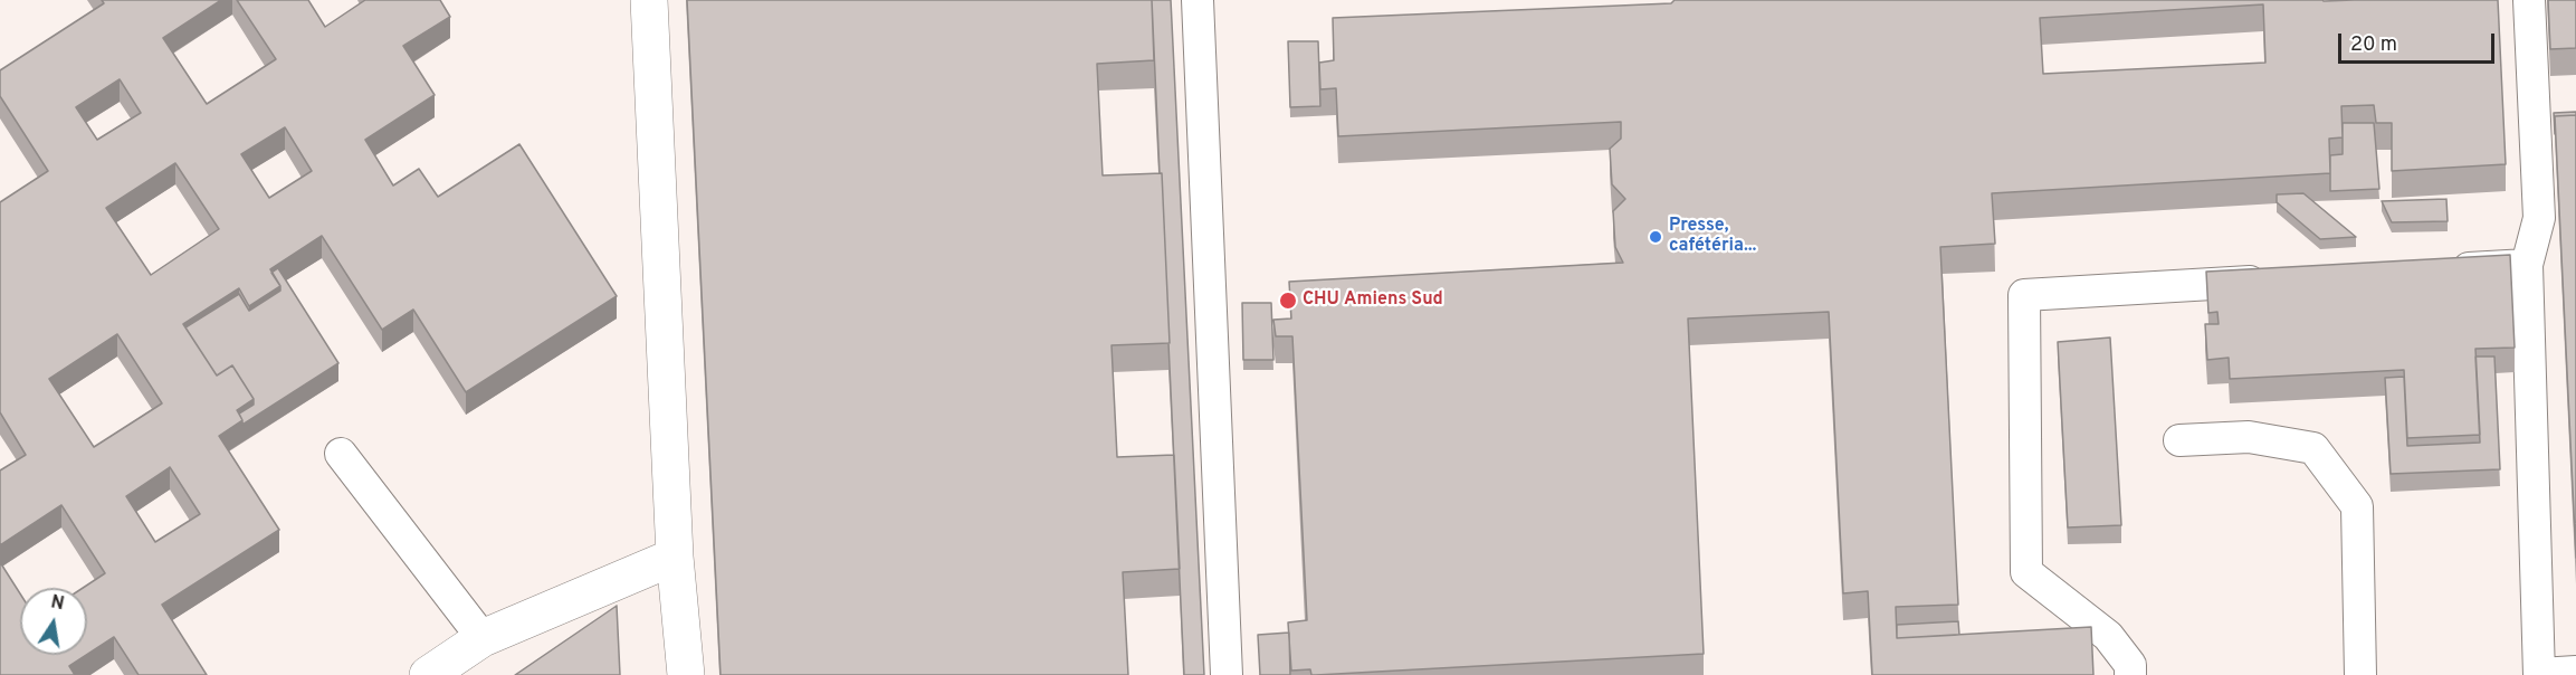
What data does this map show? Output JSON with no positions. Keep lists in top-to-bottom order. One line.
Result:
{"places":["Presse, cafétéria...","CHU Amiens Sud"],"scale_bar":"20 m","north":"top"}
